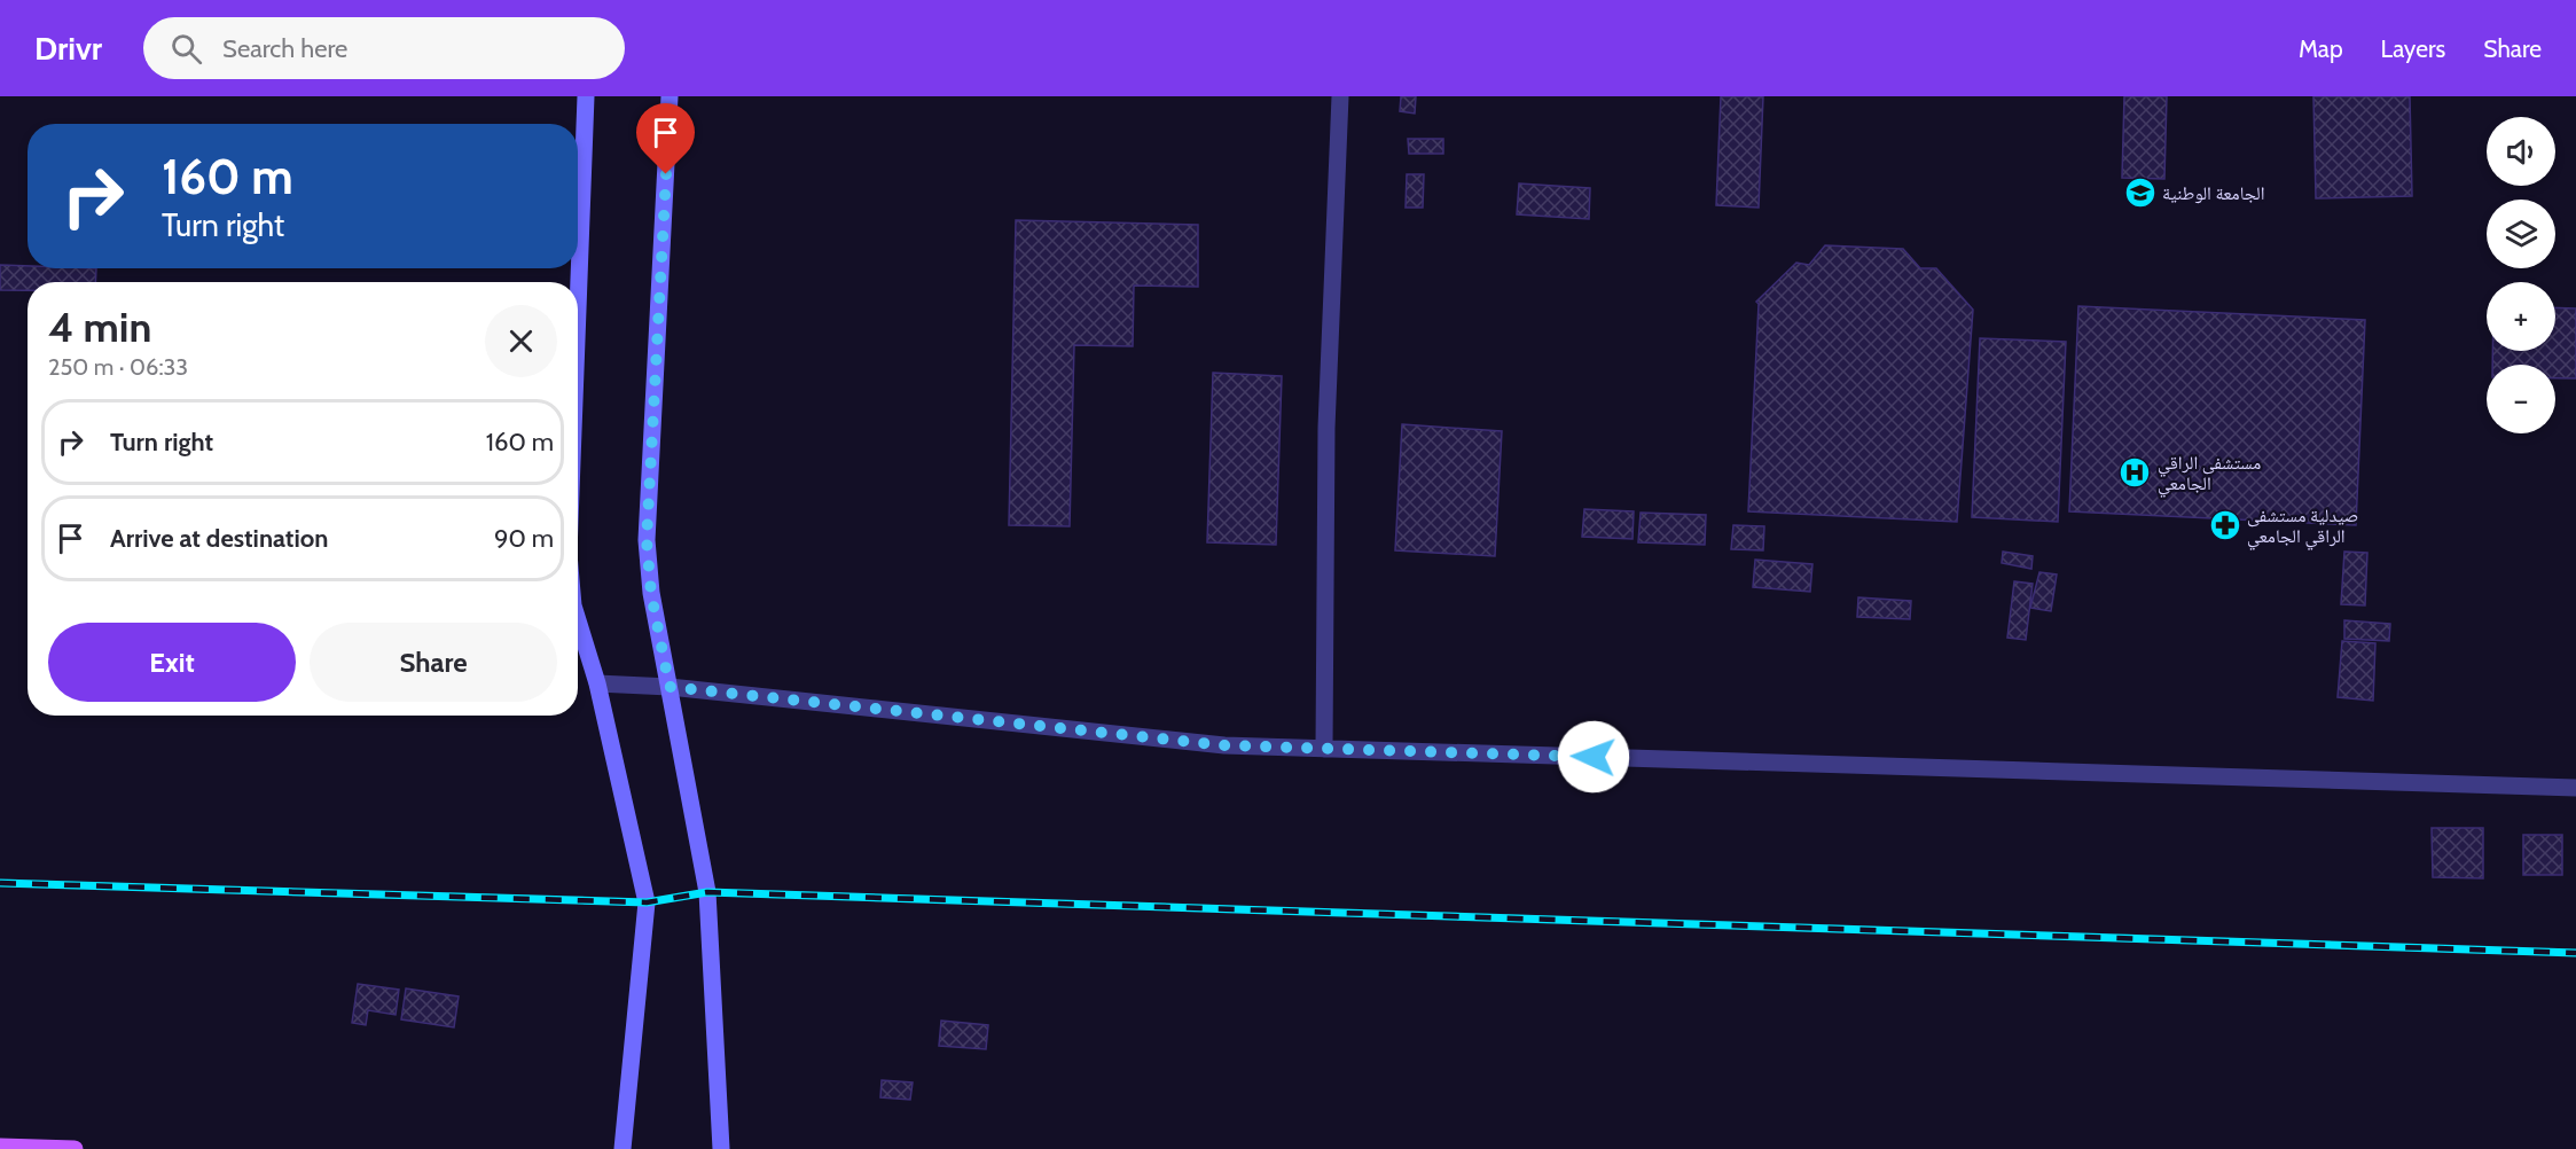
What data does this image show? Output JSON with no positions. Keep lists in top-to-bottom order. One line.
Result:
{"places":{"school or university":["الجامعة الوطنية"],"hospital":["مستشفى الراقي الجامعي"],"pharmacy":["صيدلية مستشفى الراقي الجامعي"]},"page":{"header":"Drivr","search":"Search here","nav":["Map","Layers","Share"],"map_buttons":["+","−"],"turn":["160 m","Turn right"],"heading":["4 min","250 m · 06:33"],"list":[{"name":"Turn right","value":"160 m"},{"name":"Arrive at destination","value":"90 m"}],"buttons":["Exit","Share"]}}
